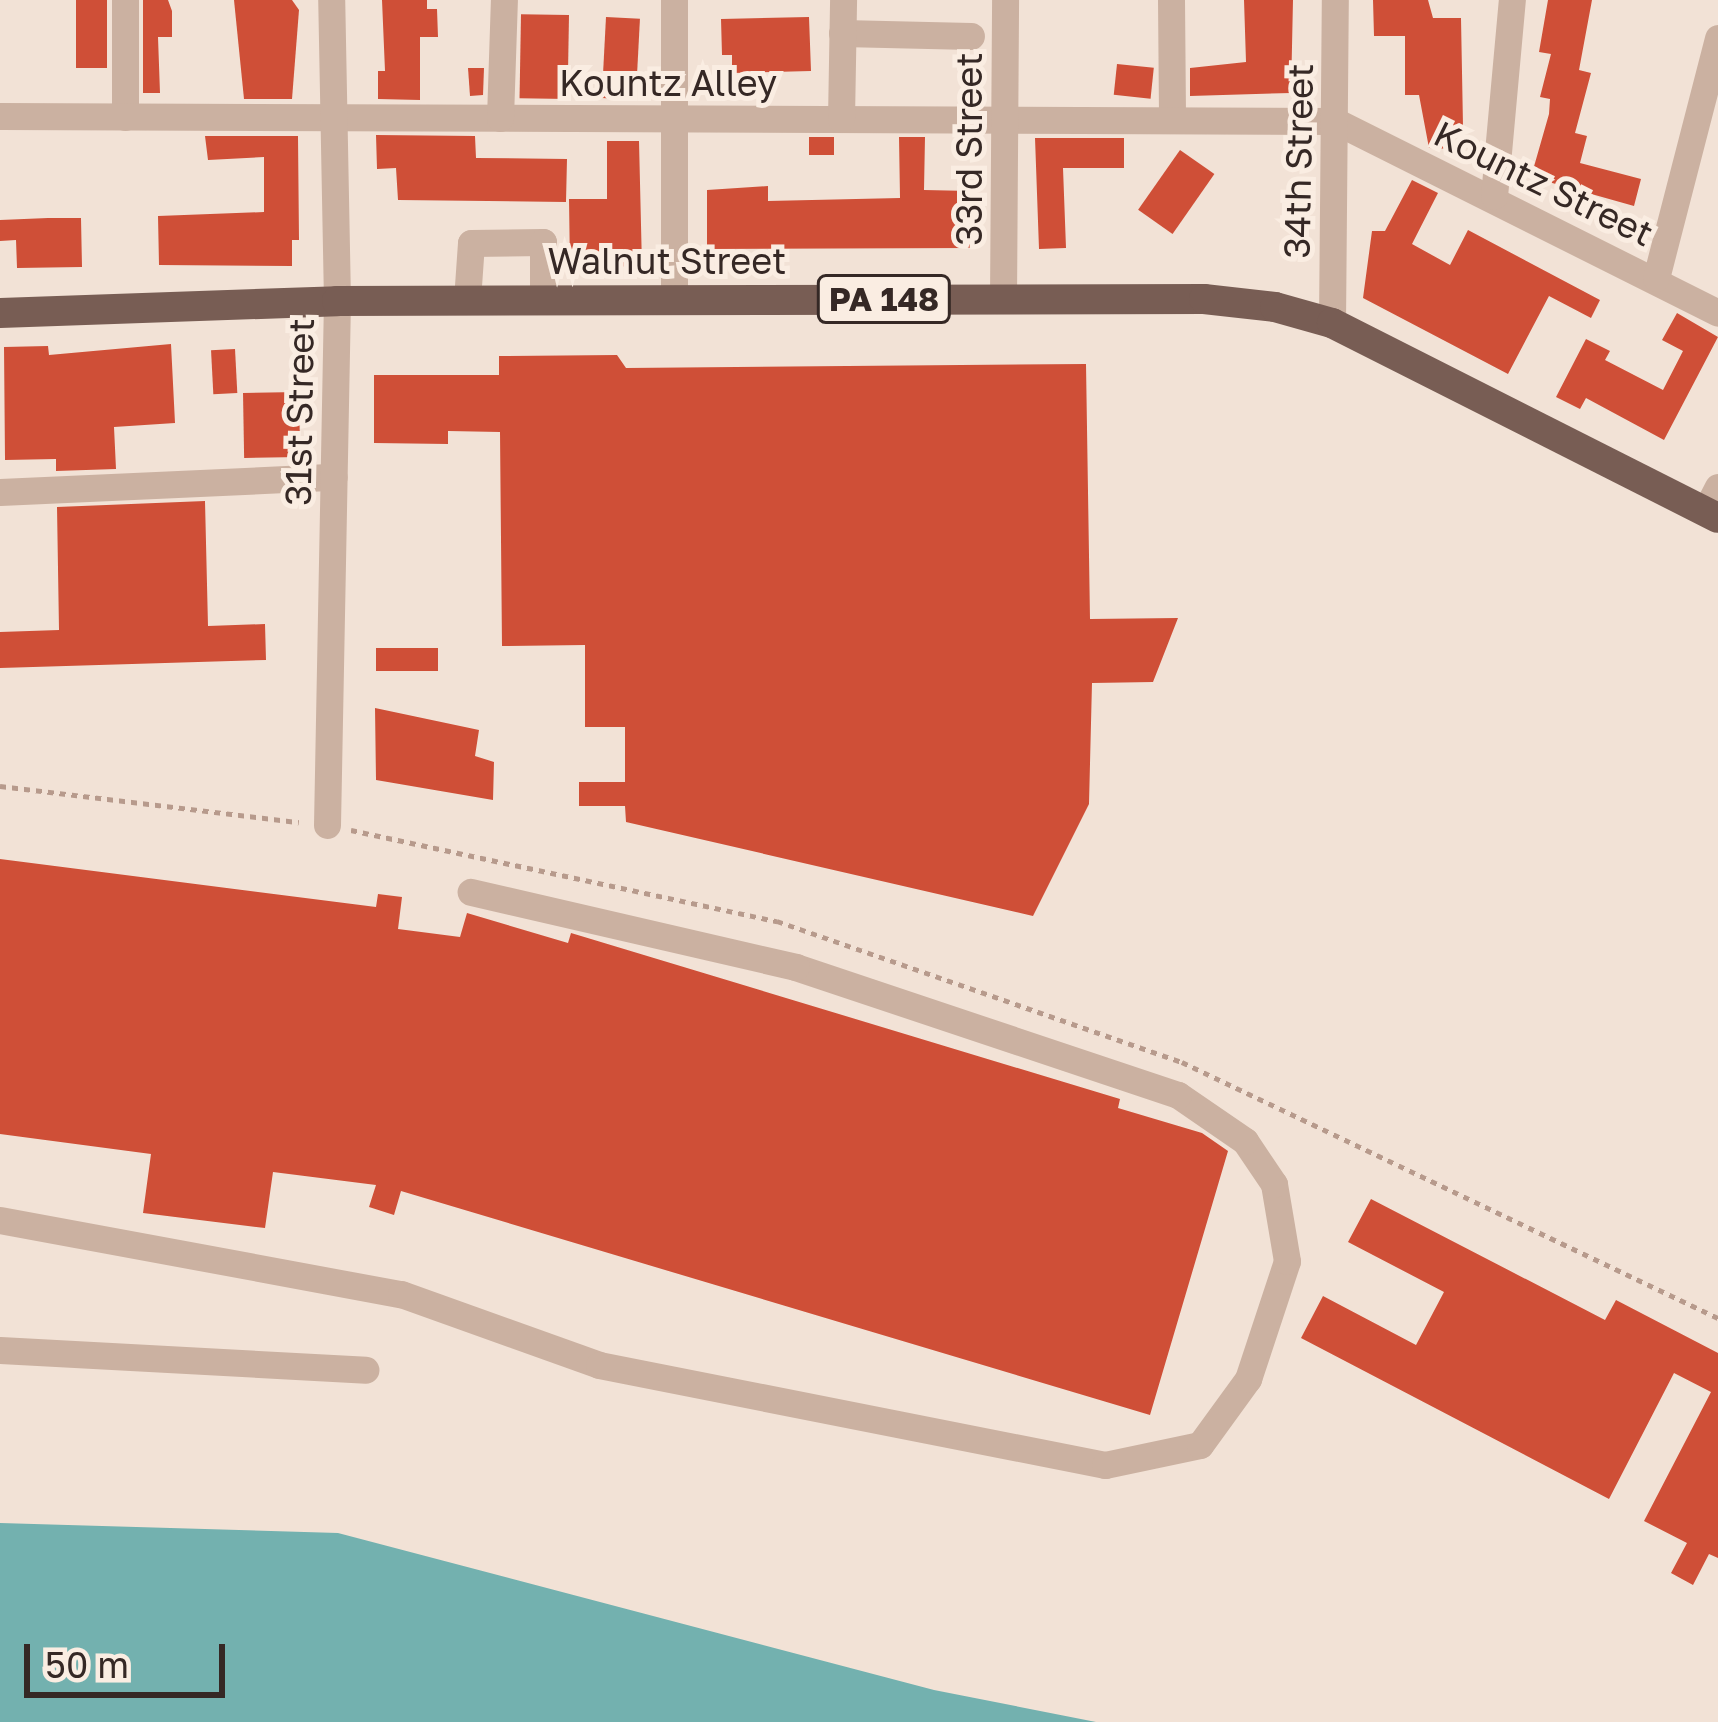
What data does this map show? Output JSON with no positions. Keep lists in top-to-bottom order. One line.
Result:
{"streets":{"main road":["Walnut Street","PA 148"],"street":["Kountz Alley","33rd Street","34th Street","Kountz Street","31st Street"]},"crossings":[["Kountz Alley","33rd Street"],["Kountz Alley","34th Street"],["Kountz Alley","Kountz Street"],["Kountz Alley","31st Street"],["33rd Street","Walnut Street"],["34th Street","Kountz Street"],["34th Street","Walnut Street"],["Walnut Street","31st Street"]],"scale_bar":"50 m"}
